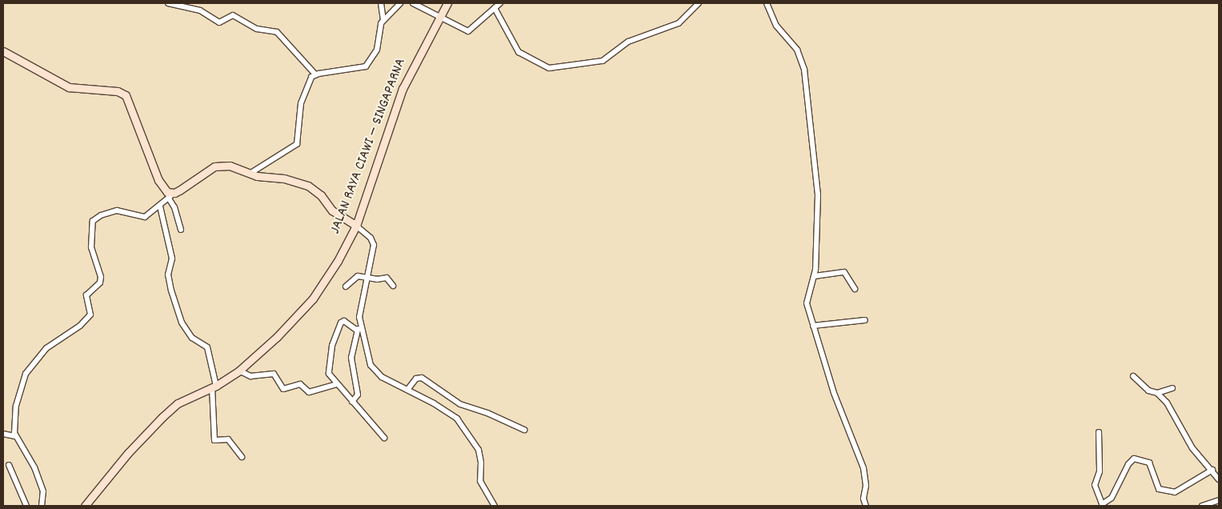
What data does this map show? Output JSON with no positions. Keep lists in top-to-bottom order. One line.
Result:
{"streets":{"main road":["JALAN RAYA CIAWI — SINGAPARNA"]}}
